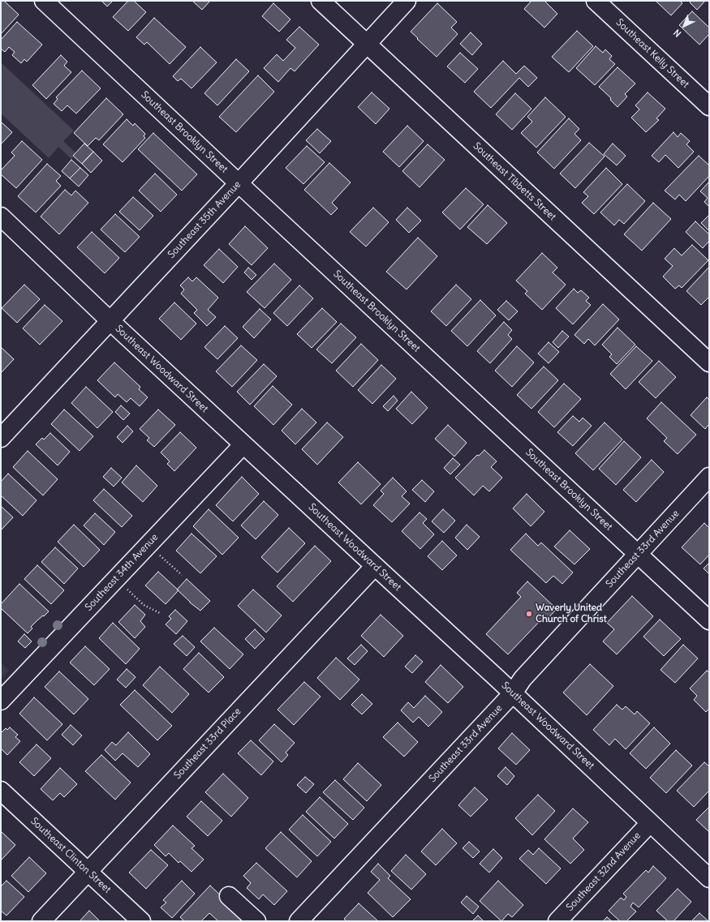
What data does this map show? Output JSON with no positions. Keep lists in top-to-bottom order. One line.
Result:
{"streets":{"street":["Southeast Kelly Street","Southeast Brooklyn Street","Southeast Tibbetts Street","Southeast 35th Avenue","Southeast Woodward Street","Southeast 33rd Avenue","Southeast 34th Avenue","Southeast 33rd Place","Southeast Clinton Street","Southeast 32nd Avenue"]},"crossings":[["Southeast Brooklyn Street","Southeast 35th Avenue"],["Southeast Brooklyn Street","Southeast 33rd Avenue"],["Southeast Tibbetts Street","Southeast 35th Avenue"],["Southeast 35th Avenue","Southeast Woodward Street"],["Southeast Woodward Street","Southeast 33rd Avenue"],["Southeast Woodward Street","Southeast 34th Avenue"],["Southeast Woodward Street","Southeast 33rd Place"],["Southeast Woodward Street","Southeast 32nd Avenue"],["Southeast 33rd Place","Southeast Clinton Street"]],"places":["Waverly United Church of Christ"],"north":"bottom left"}
